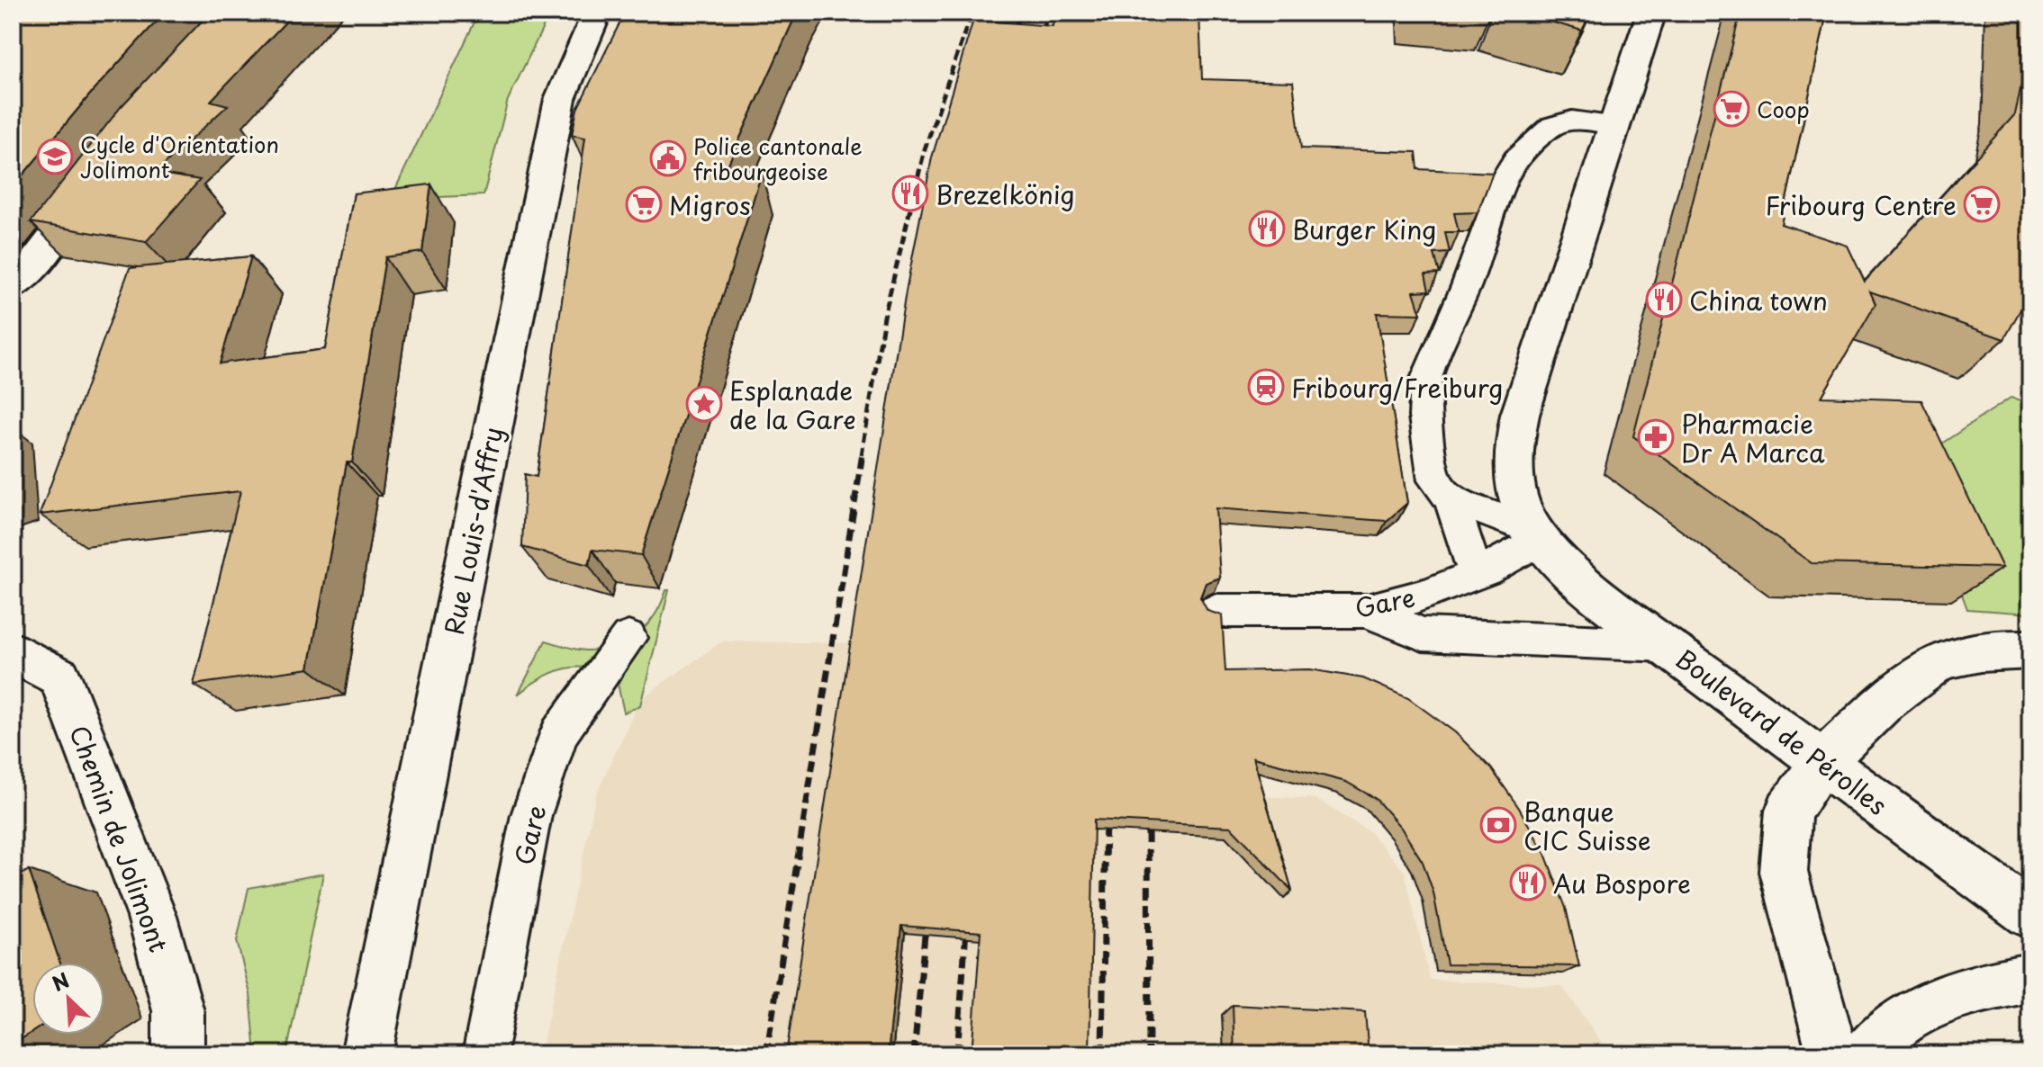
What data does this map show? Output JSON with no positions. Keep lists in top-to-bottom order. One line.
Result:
{"streets":{"main road":["Rue Louis-d'Affry","Boulevard de Pérolles","Chemin de Jolimont"],"lane":["Gare"]},"crossings":[["Gare","Boulevard de Pérolles"]],"places":{"supermarket":["Coop","Migros","Fribourg Centre"],"school or university":["Cycle d'Orientation Jolimont"],"public building":["Police cantonale fribourgeoise"],"restaurant":["Brezelkönig","Burger King","China town","Au Bospore"],"station":["Fribourg/Freiburg"],"place":["Esplanade de la Gare"],"pharmacy":["Pharmacie Dr A Marca"],"bank":["Banque CIC Suisse"]},"north":"top left"}
